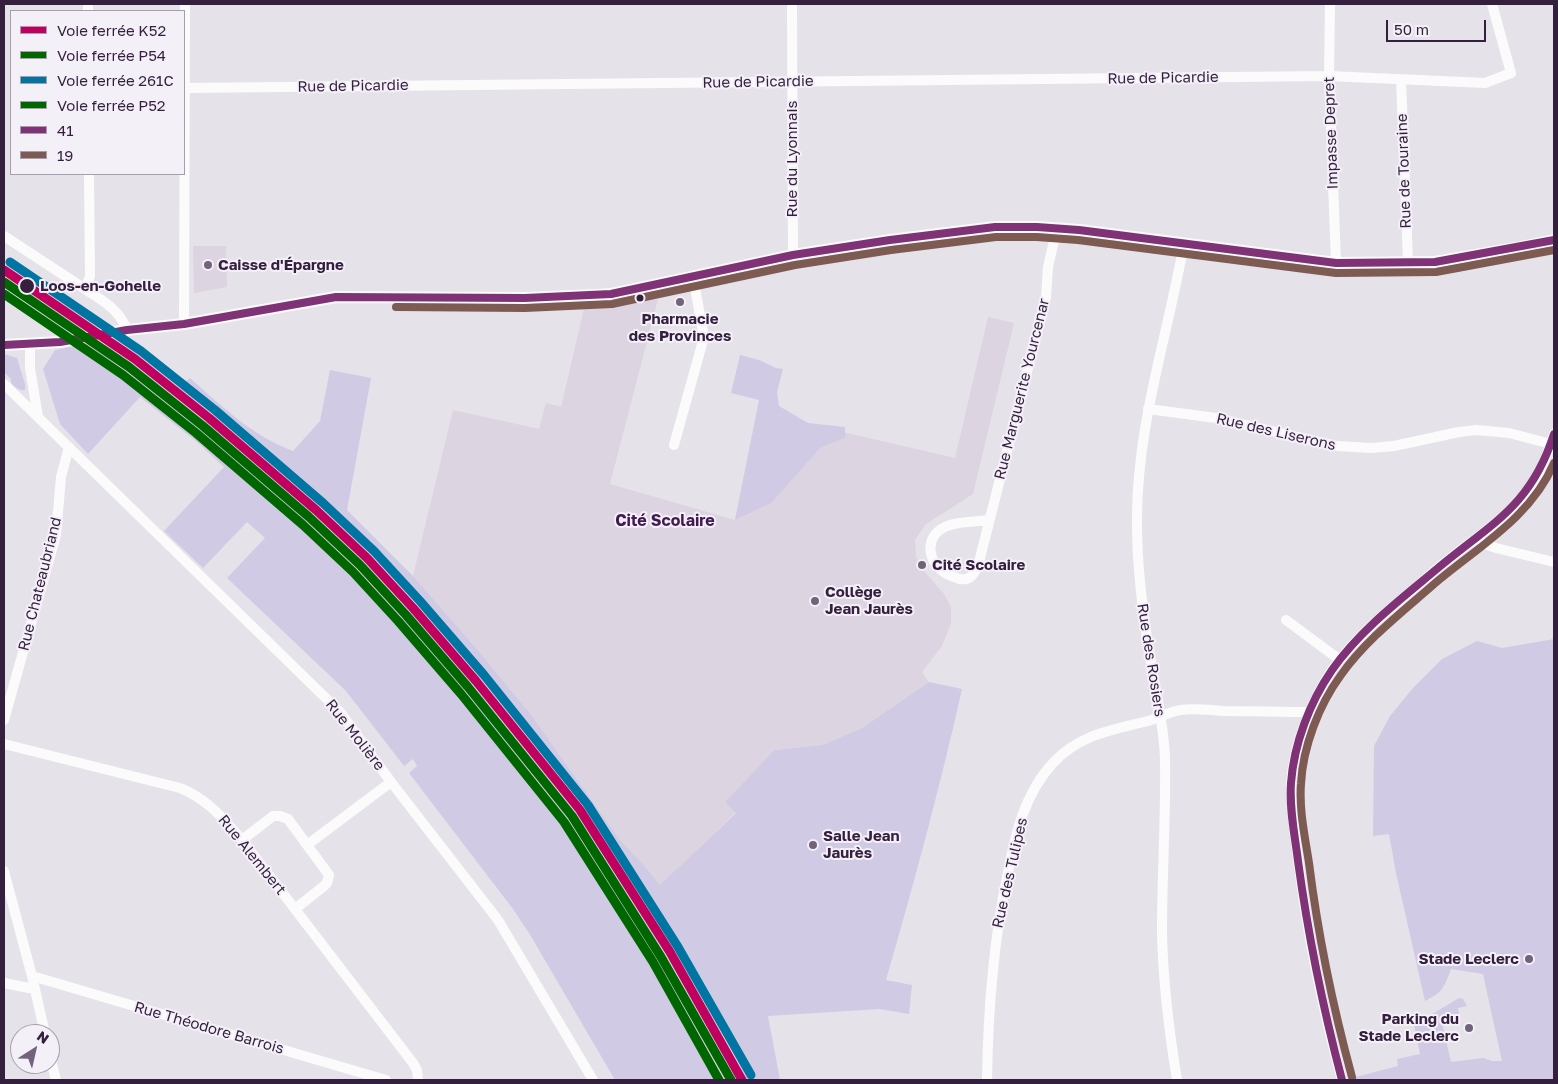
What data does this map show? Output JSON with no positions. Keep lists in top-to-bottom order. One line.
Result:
{"streets":{"street":["Rue de Picardie","Impasse Depret","Rue du Lyonnais","Rue de Touraine","Rue Marguerite Yourcenar","Rue des Liserons","Rue Chateaubriand","Rue des Rosiers","Rue Molière","Rue Alembert","Rue des Tulipes","Rue Théodore Barrois"]},"crossings":[["Rue de Picardie","Impasse Depret"],["Rue de Picardie","Rue du Lyonnais"],["Rue des Liserons","Rue des Rosiers"],["Rue Chateaubriand","Rue Molière"],["Rue des Rosiers","Rue des Tulipes"]],"districts":["Cité Scolaire"],"places":["Caisse d'Épargne","Loos-en-Gohelle","Pharmacie des Provinces","Cité Scolaire","Collège Jean Jaurès","Salle Jean Jaurès","Stade Leclerc","Parking du Stade Leclerc"],"lines":["transit line 41","transit line 19","rail line 261C","rail line K52","rail line P54","rail line P52"],"legend":["Voie ferrée K52","Voie ferrée P54","Voie ferrée 261C","Voie ferrée P52","41","19"],"scale_bar":"50 m","north":"top right"}
